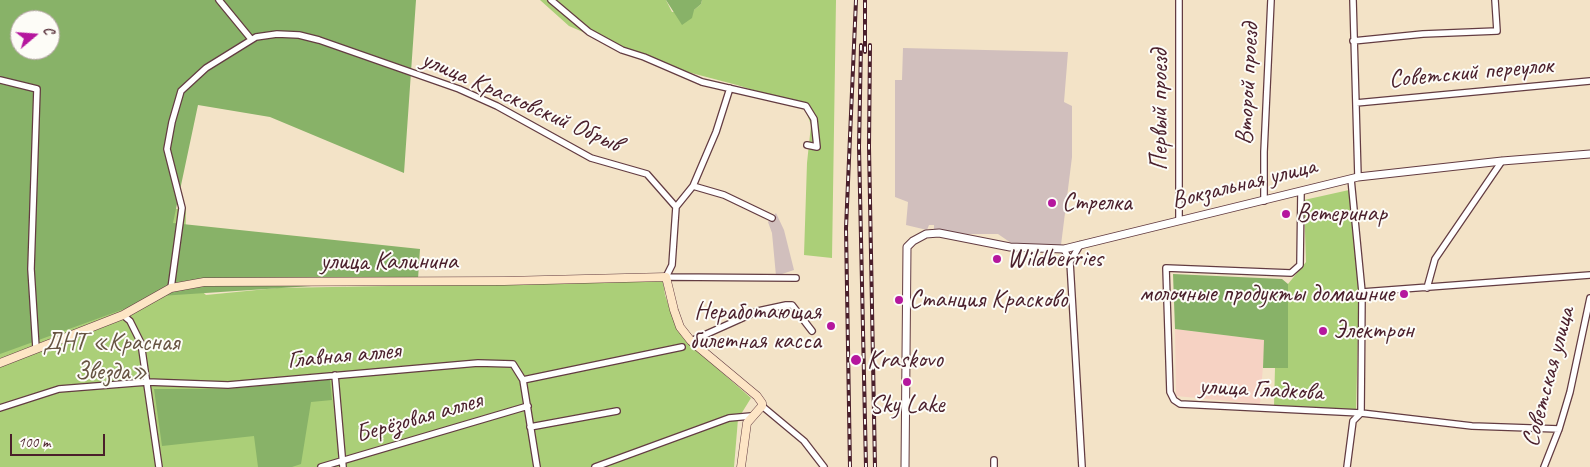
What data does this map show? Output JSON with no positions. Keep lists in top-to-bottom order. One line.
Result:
{"streets":{"main road":["улица Калинина"],"street":["Советский переулок","Второй проезд","улица Красковский Обрыв","Первый проезд","Вокзальная улица","Главная аллея","Советская улица","улица Гладкова","Берёзовая аллея"]},"crossings":[["Второй проезд","Вокзальная улица"],["улица Красковский Обрыв","улица Калинина"],["Первый проезд","Вокзальная улица"],["Вокзальная улица","улица Гладкова"]],"parks":["ДНТ «Красная Звезда»"],"places":["Стрелка","Ветеринар","Wildberries","молочные продукты домашние","Станция Красково","Неработающая билетная касса","Электрон","Kraskovo","Sky Lake"],"scale_bar":"100 m","north":"right"}
